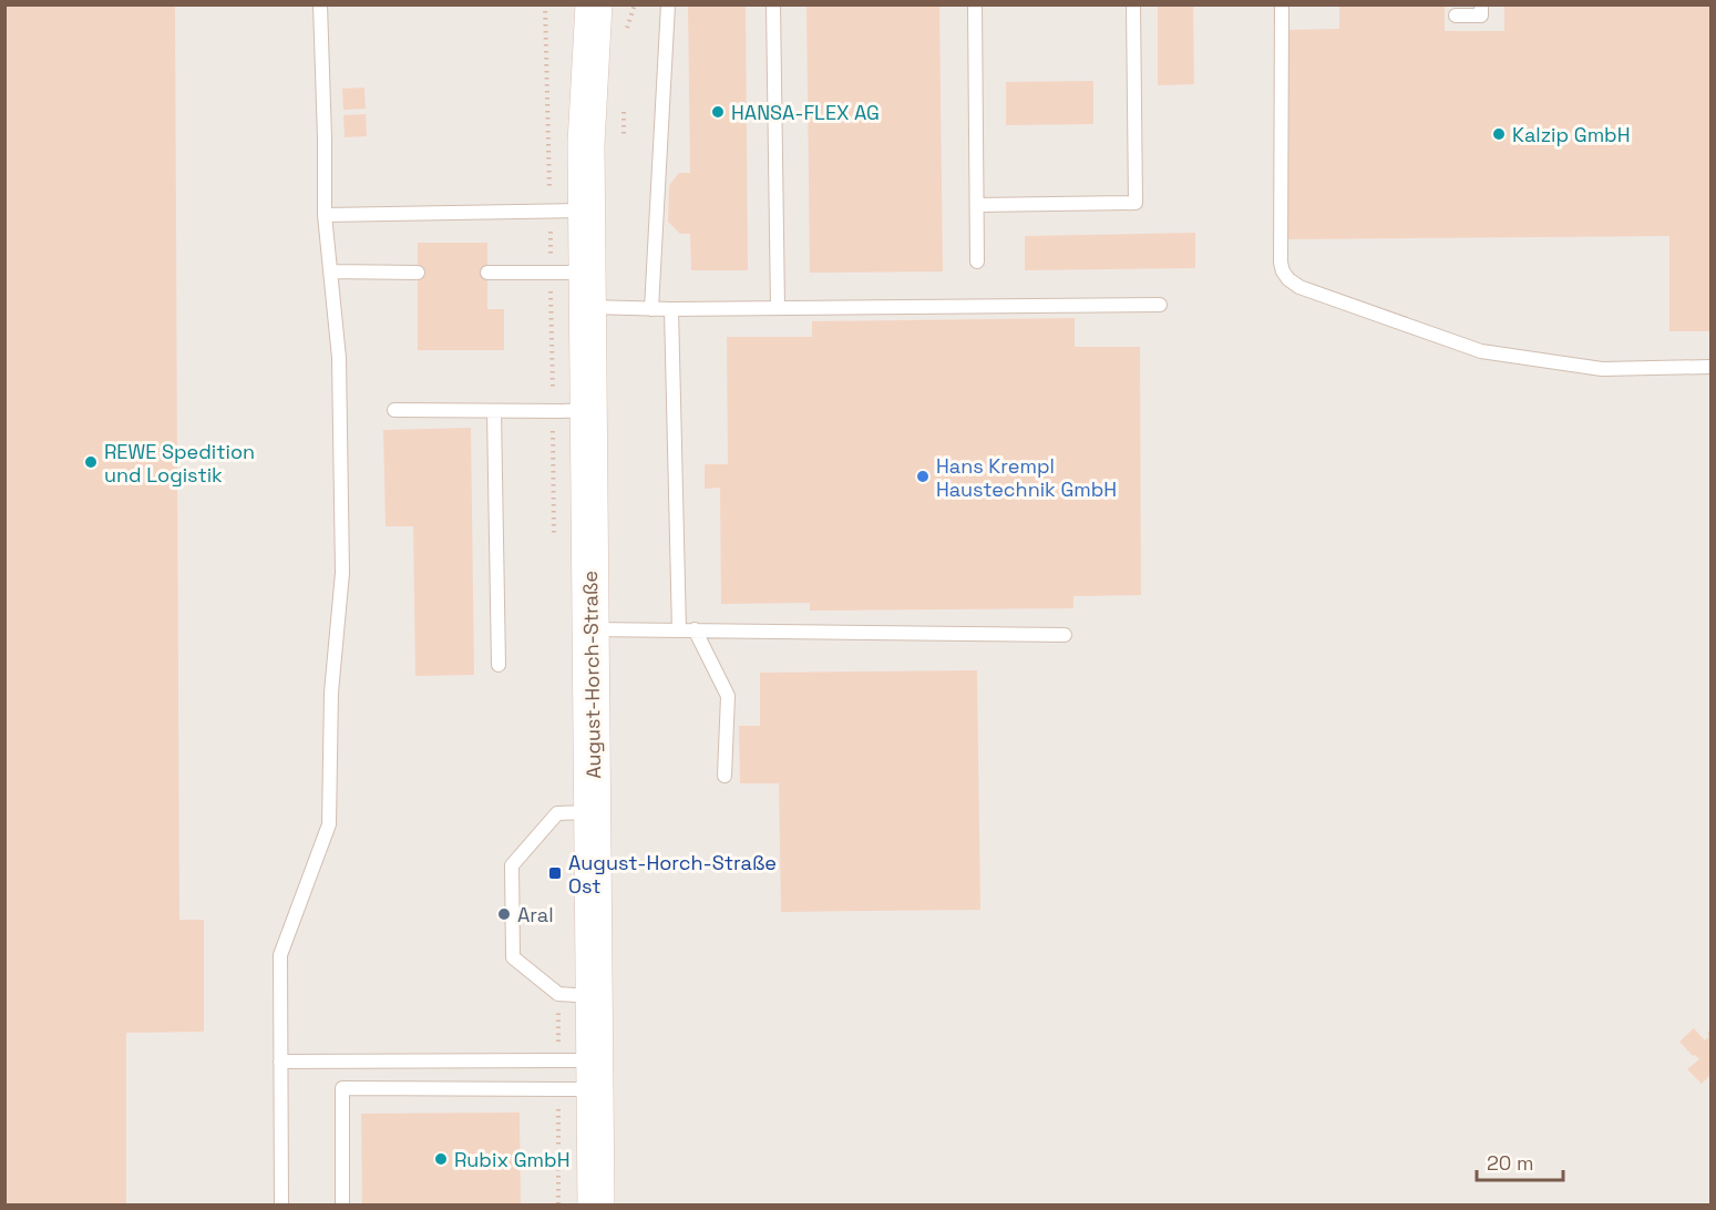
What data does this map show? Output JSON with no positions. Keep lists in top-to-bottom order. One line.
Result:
{"streets":{"main road":["August-Horch-Straße"]},"places":{"other":["HANSA-FLEX AG","Kalzip GmbH","REWE Spedition und Logistik","Hans Krempl Haustechnik GmbH","Aral","Rubix GmbH"],"transit":["August-Horch-Straße Ost"]},"scale_bar":"20 m"}
